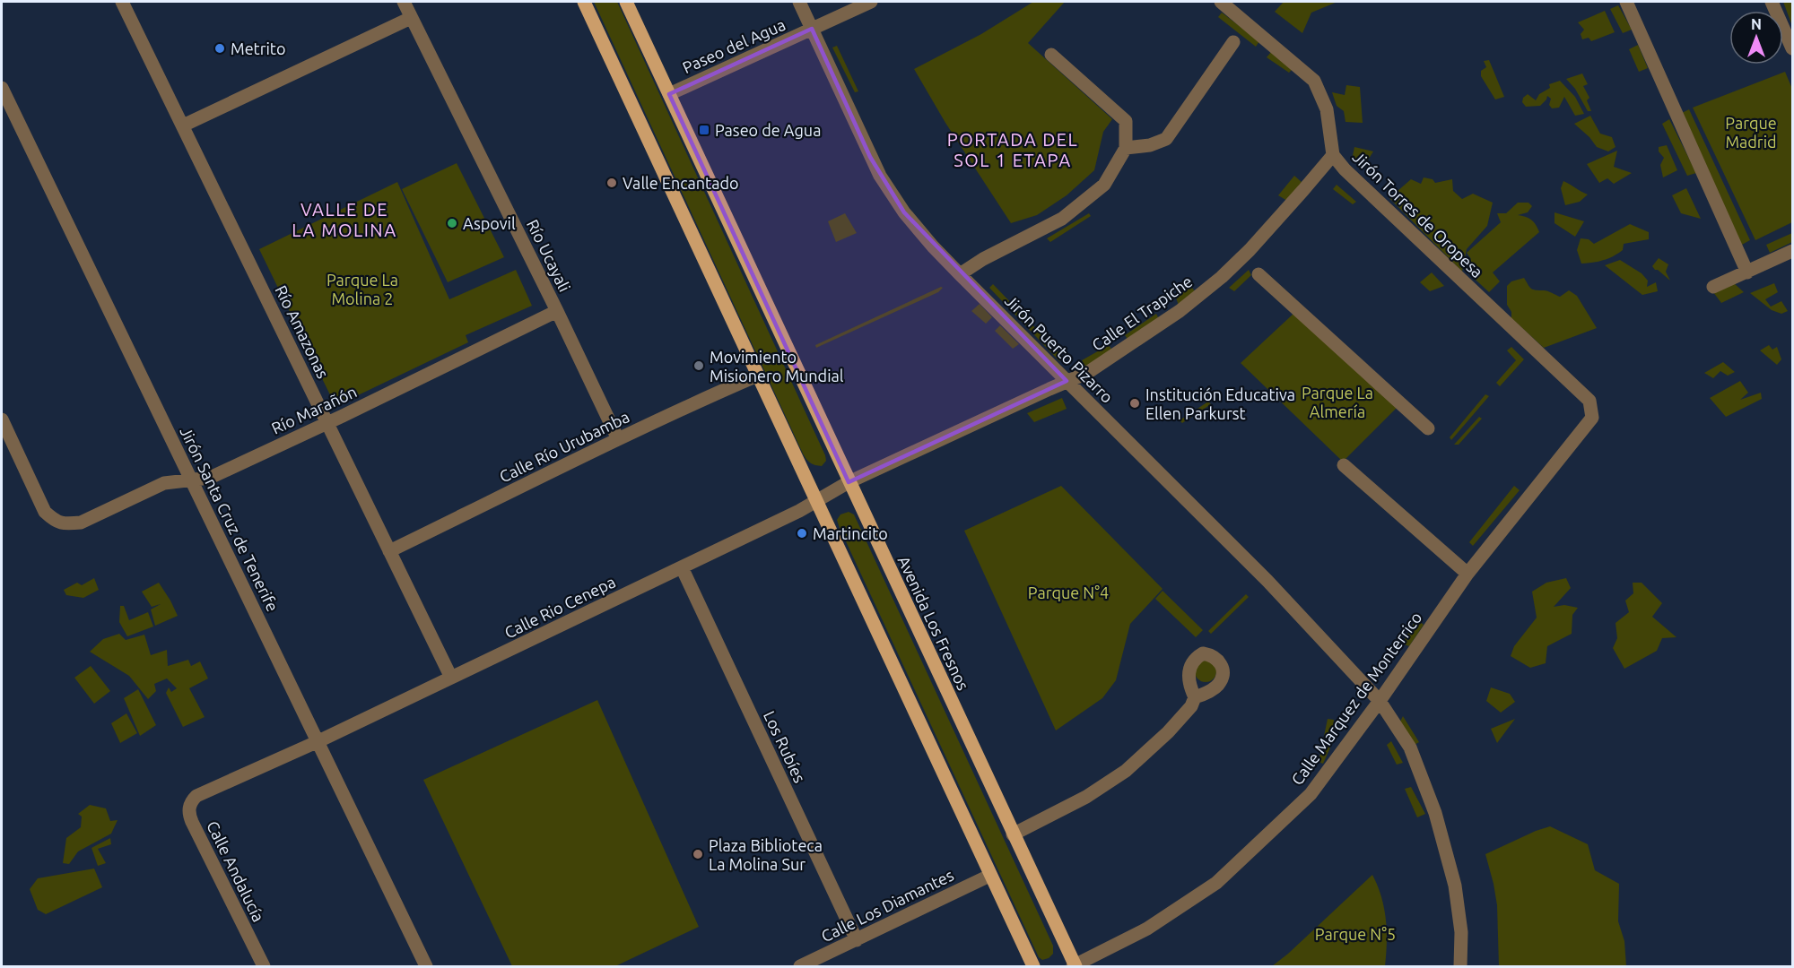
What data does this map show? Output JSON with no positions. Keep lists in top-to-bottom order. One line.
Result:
{"streets":{"main road":["Avenida Los Fresnos"],"street":["Paseo del Agua","Jirón Torres de Oropesa","Río Ucayali","Calle El Trapiche","Río Amazonas","Jirón Puerto Pizarro","Río Marañón","Calle Río Urubamba","Jirón Santa Cruz de Tenerife","Calle Rio Cenepa","Calle Marquez de Monterrico","Los Rubíes","Calle Andalucía","Calle Los Diamantes"]},"crossings":[["Paseo del Agua","Jirón Puerto Pizarro"],["Paseo del Agua","Avenida Los Fresnos"],["Jirón Torres de Oropesa","Calle El Trapiche"],["Jirón Torres de Oropesa","Calle Marquez de Monterrico"],["Río Ucayali","Río Marañón"],["Río Ucayali","Calle Río Urubamba"],["Calle El Trapiche","Jirón Puerto Pizarro"],["Calle El Trapiche","Calle Rio Cenepa"],["Calle El Trapiche","Avenida Los Fresnos"],["Río Amazonas","Río Marañón"],["Río Amazonas","Calle Río Urubamba"],["Río Amazonas","Calle Rio Cenepa"],["Jirón Puerto Pizarro","Calle Marquez de Monterrico"],["Río Marañón","Jirón Santa Cruz de Tenerife"],["Jirón Santa Cruz de Tenerife","Calle Rio Cenepa"],["Jirón Santa Cruz de Tenerife","Calle Andalucía"],["Calle Rio Cenepa","Los Rubíes"],["Calle Rio Cenepa","Calle Andalucía"],["Avenida Los Fresnos","Calle Marquez de Monterrico"],["Los Rubíes","Calle Los Diamantes"]],"districts":["PORTADA DEL SOL 1 ETAPA","VALLE DE LA MOLINA"],"parks":["Parque Madrid","Parque La Molina 2","Parque La Almería","Parque N°4","Parque N°5"],"places":{"other":["Metrito","Valle Encantado","Aspovil","Movimiento Misionero Mundial","Institución Educativa Ellen Parkurst","Martincito","Plaza Biblioteca La Molina Sur"],"transit":["Paseo de Agua"]},"north":"top"}
